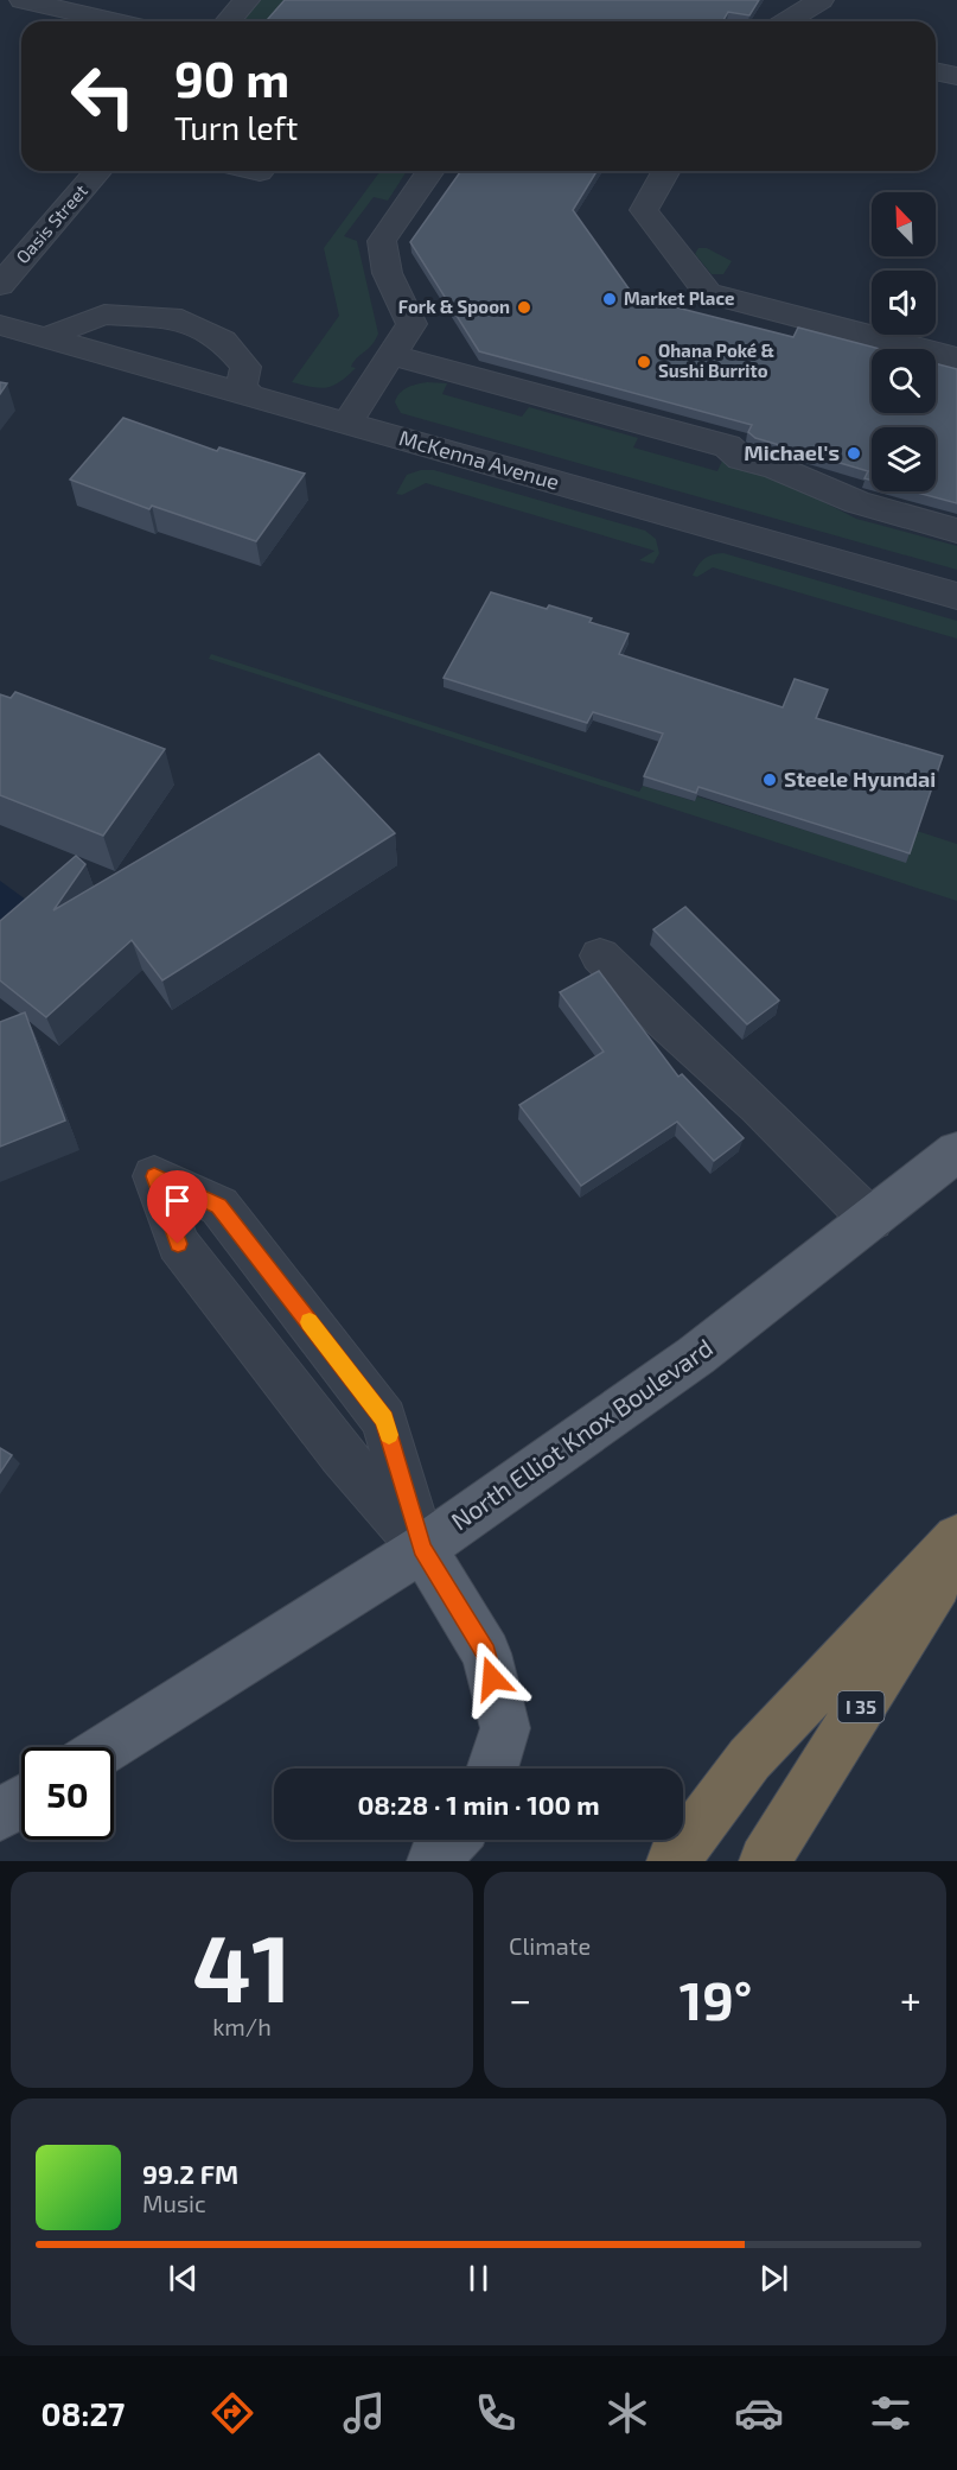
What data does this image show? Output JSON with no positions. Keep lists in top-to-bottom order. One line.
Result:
{"streets":{"highway":["I 35"],"main road":["North Elliot Knox Boulevard"],"street":["Oasis Street","McKenna Avenue"]},"places":["Market Place","Fork & Spoon","Ohana Poké & Sushi Burrito","Michael's","Steele Hyundai"],"north":"top left","page":{"turn":["90 m","Turn left"],"limit":"50","trip":"08:28 · 1 min · 100 m","tile":[["41","km/h"],"Climate"],"heat":["−","19°","+"],"song":["99.2 FM","Music"],"tabs":"08:27"}}
